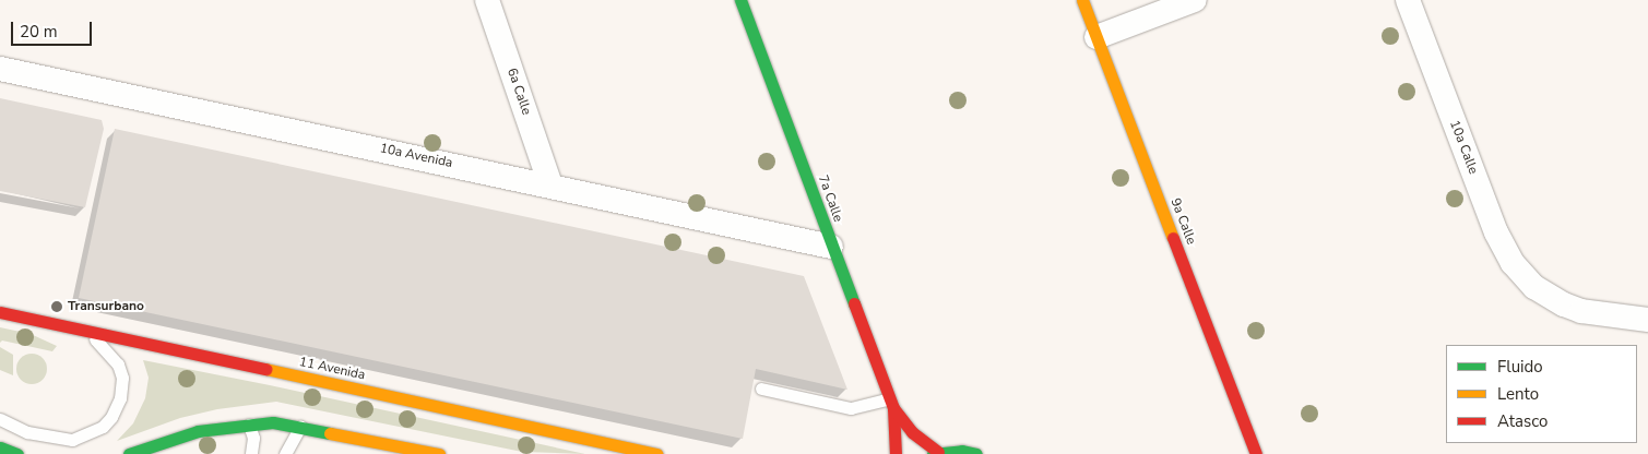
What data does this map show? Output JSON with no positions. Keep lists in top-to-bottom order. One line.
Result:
{"streets":{"main road":["7a Calle","9a Calle","11 Avenida"],"street":["6a Calle","10a Calle","10a Avenida"]},"crossings":[["6a Calle","10a Avenida"],["10a Avenida","7a Calle"]],"places":["Transurbano"],"legend":["Fluido","Lento","Atasco"],"scale_bar":"20 m"}
